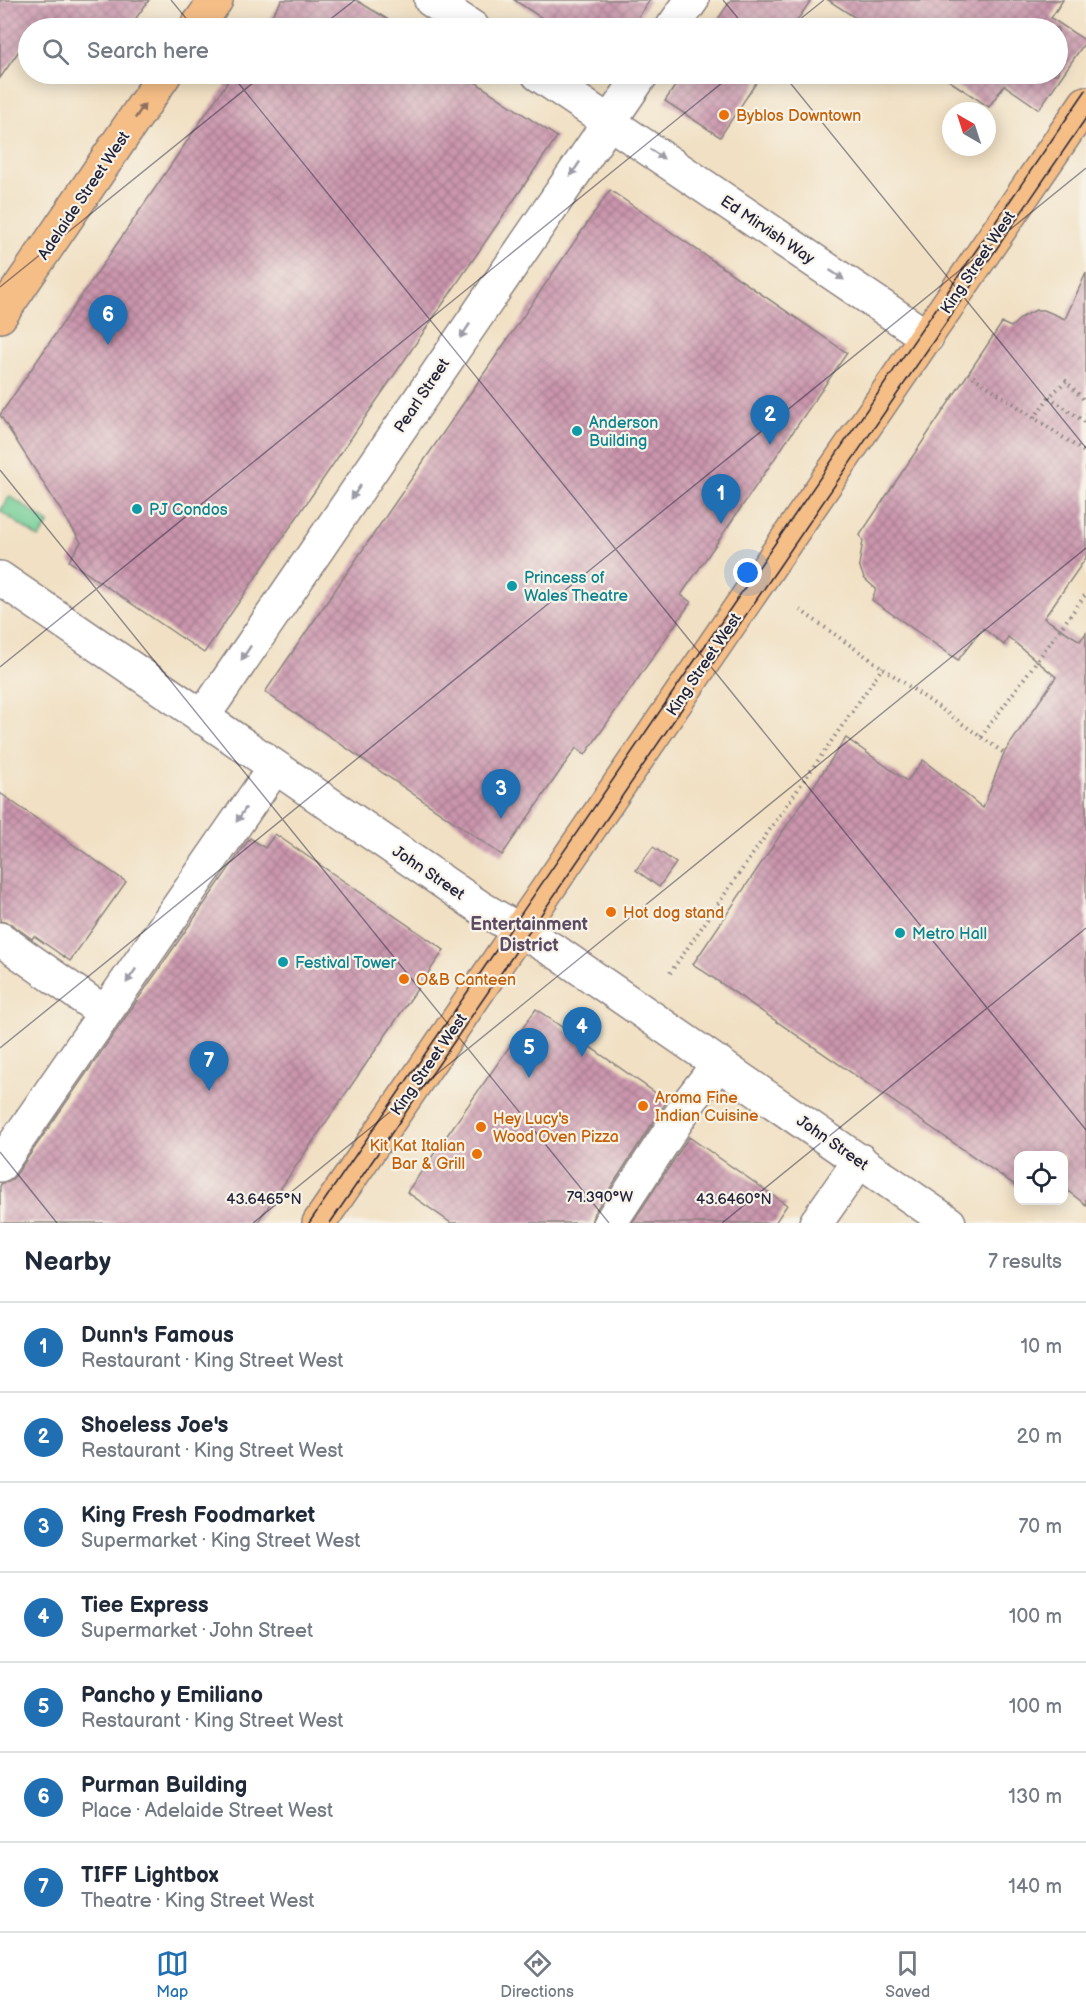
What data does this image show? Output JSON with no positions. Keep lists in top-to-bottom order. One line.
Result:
{"streets":{"main road":["Adelaide Street West","King Street West"],"street":["Ed Mirvish Way","Pearl Street","John Street"]},"crossings":[["Ed Mirvish Way","King Street West"],["Ed Mirvish Way","Pearl Street"],["King Street West","John Street"],["Pearl Street","John Street"]],"one_way":["Adelaide Street West","Ed Mirvish Way","Pearl Street"],"districts":["Entertainment District"],"places":["Byblos Downtown","Anderson Building","PJ Condos","Princess of Wales Theatre","Hot dog stand","Metro Hall","Festival Tower","O&B Canteen","Aroma Fine Indian Cuisine","Hey Lucy's Wood Oven Pizza","Kit Kat Italian Bar & Grill"],"north":"top left","page":{"search":"Search here","pins":["6","2","1","3","4","5","7"],"heading":["Nearby","7 results"],"list":[{"mark":"1","name":"Dunn's Famous","note":"Restaurant · King Street West","value":"10 m"},{"mark":"2","name":"Shoeless Joe's","note":"Restaurant · King Street West","value":"20 m"},{"mark":"3","name":"King Fresh Foodmarket","note":"Supermarket · King Street West","value":"70 m"},{"mark":"4","name":"Tiee Express","note":"Supermarket · John Street","value":"100 m"},{"mark":"5","name":"Pancho y Emiliano","note":"Restaurant · King Street West","value":"100 m"},{"mark":"6","name":"Purman Building","note":"Place · Adelaide Street West","value":"130 m"},{"mark":"7","name":"TIFF Lightbox","note":"Theatre · King Street West","value":"140 m"}],"nav":["Map","Directions","Saved"]},"coordinates":["79.390°W","43.6465°N","43.6460°N"]}
